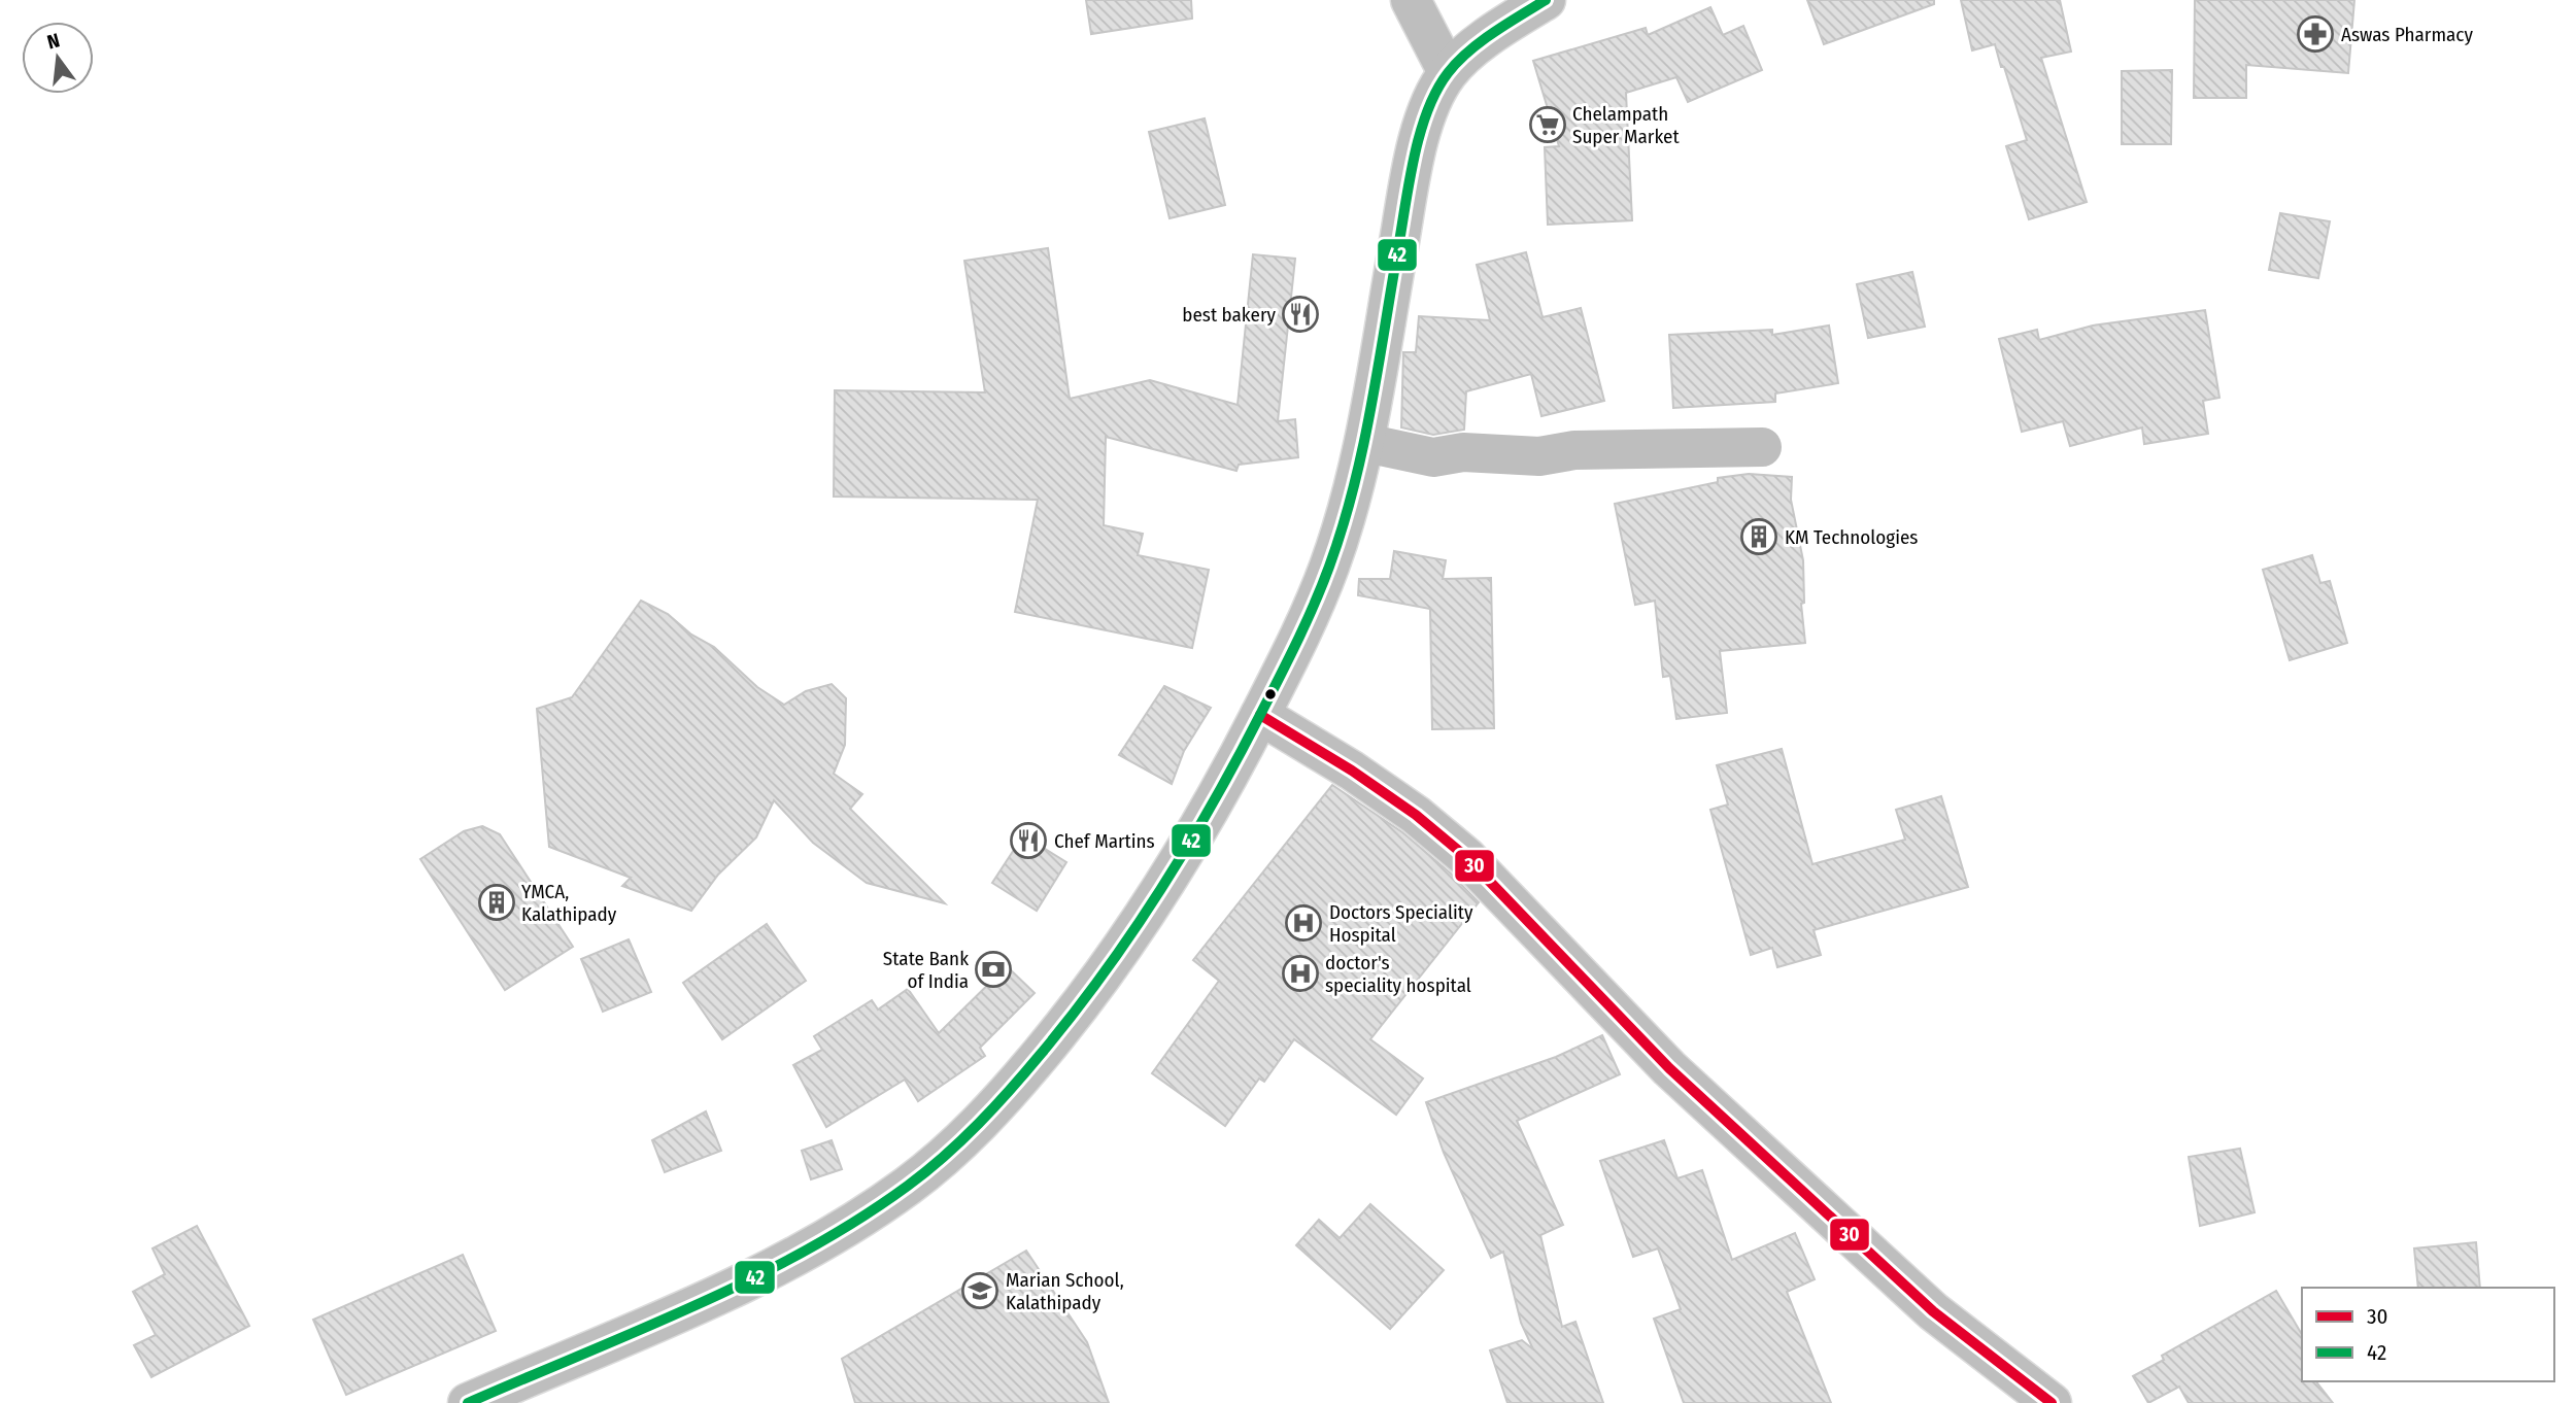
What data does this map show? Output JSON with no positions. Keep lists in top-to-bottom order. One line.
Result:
{"places":{"pharmacy":["Aswas Pharmacy"],"supermarket":["Chelampath Super Market"],"restaurant":["best bakery","Chef Martins"],"building":["KM Technologies","YMCA, Kalathipady"],"hospital":["Doctors Speciality Hospital","doctor's speciality hospital"],"bank":["State Bank of India"],"school or university":["Marian School, Kalathipady"]},"lines":["transit line 42","transit line 30"],"legend":["30","42"],"north":"top"}
